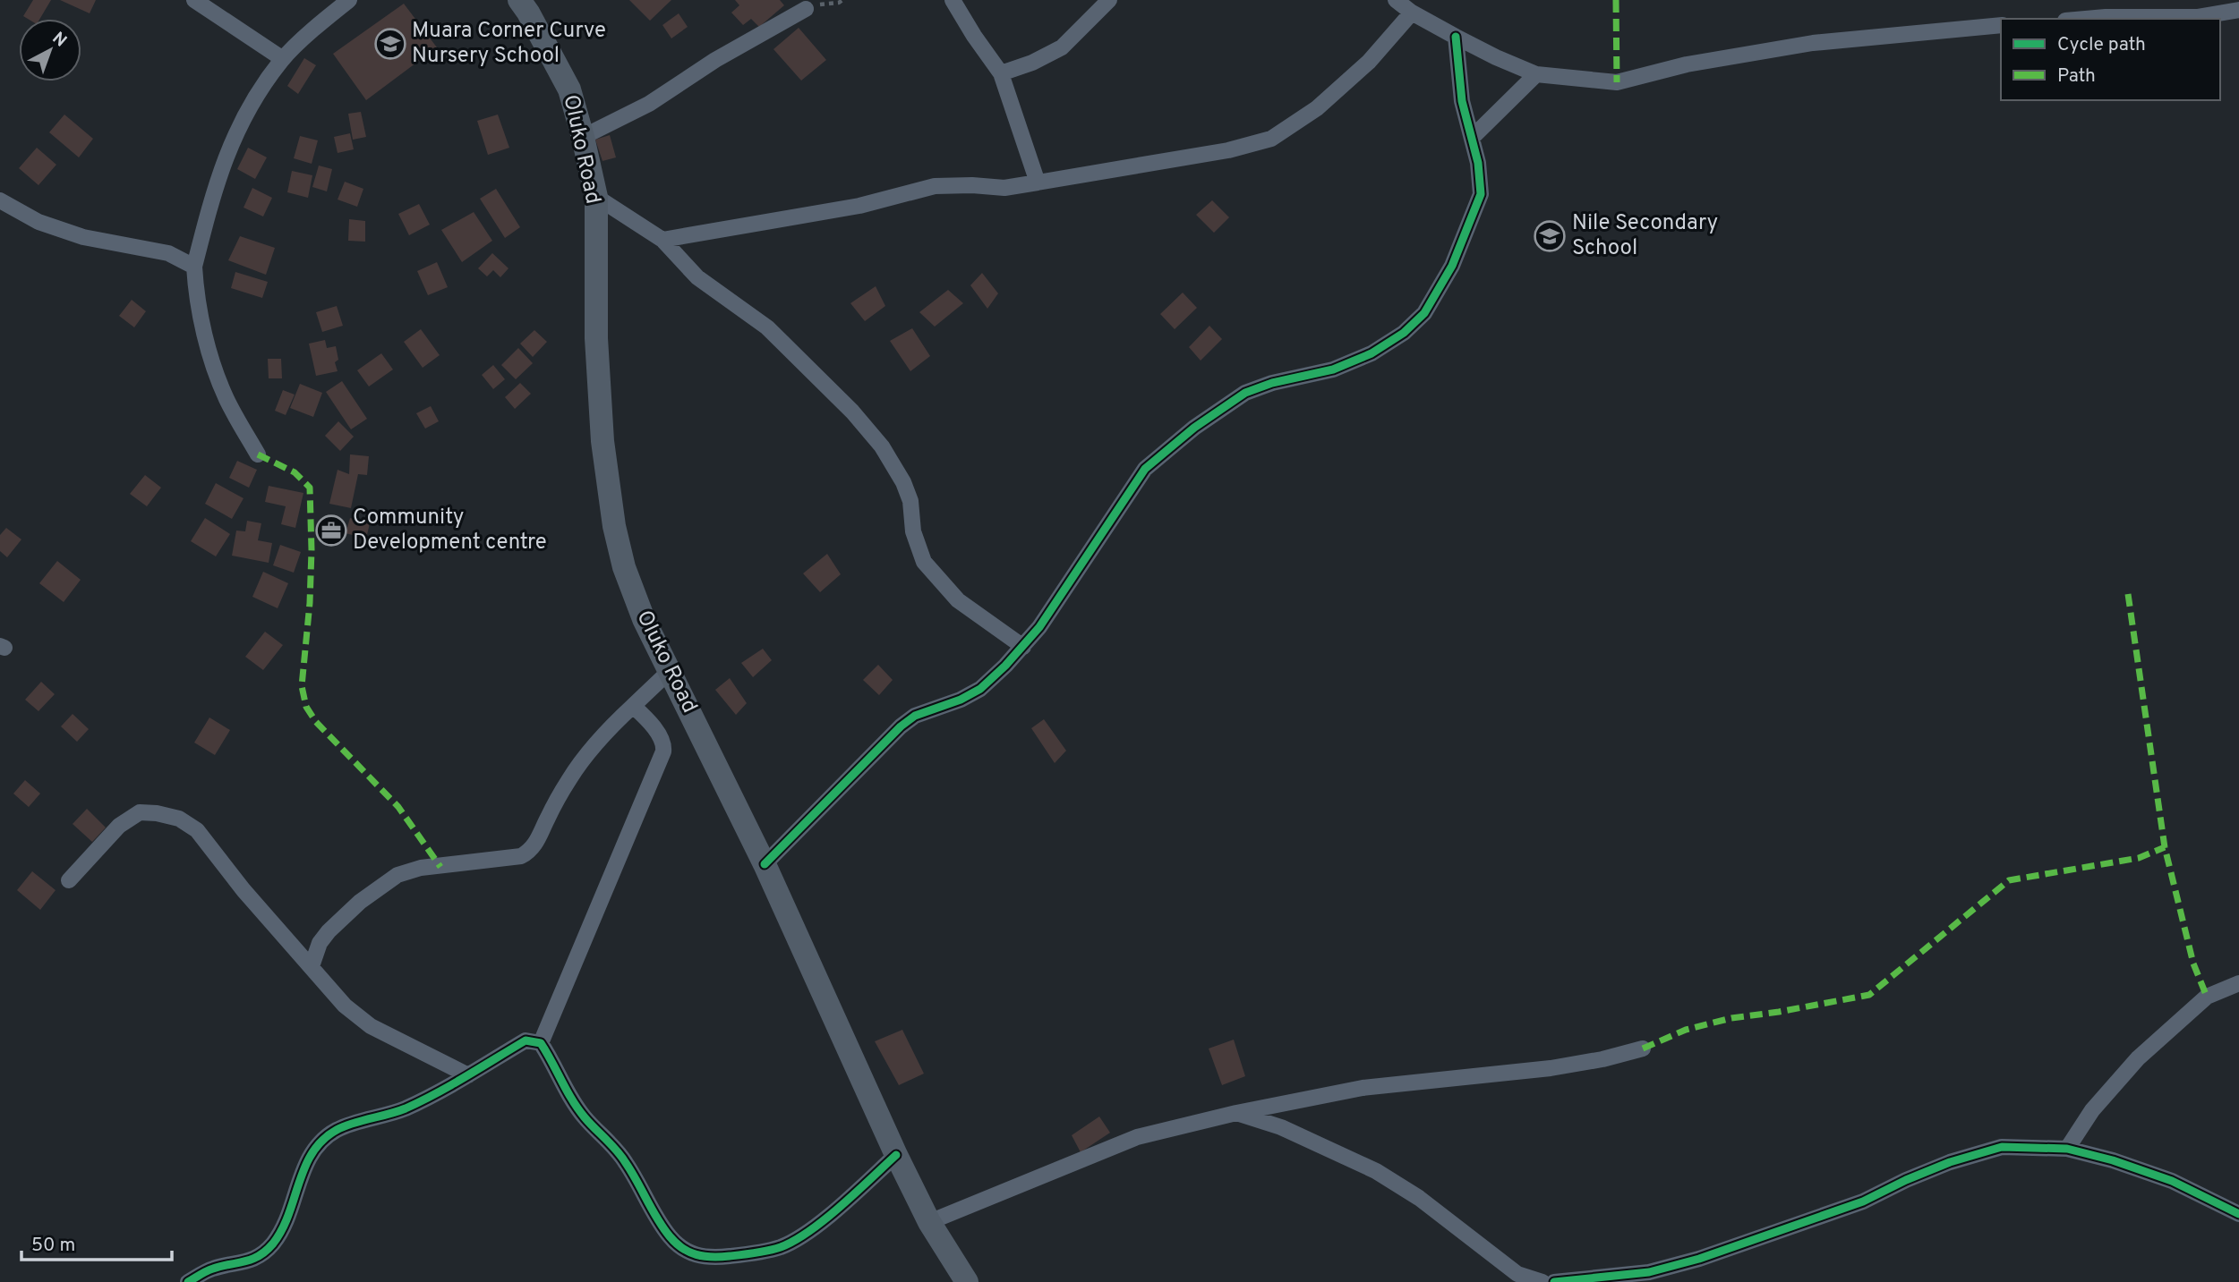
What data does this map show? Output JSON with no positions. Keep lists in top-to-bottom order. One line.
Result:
{"streets":{"main road":["Oluko Road"]},"places":{"school or university":["Muara Corner Curve Nursery School","Nile Secondary School"],"office":["Community Development centre"]},"legend":["Cycle path","Path"],"scale_bar":"50 m","north":"top right"}
